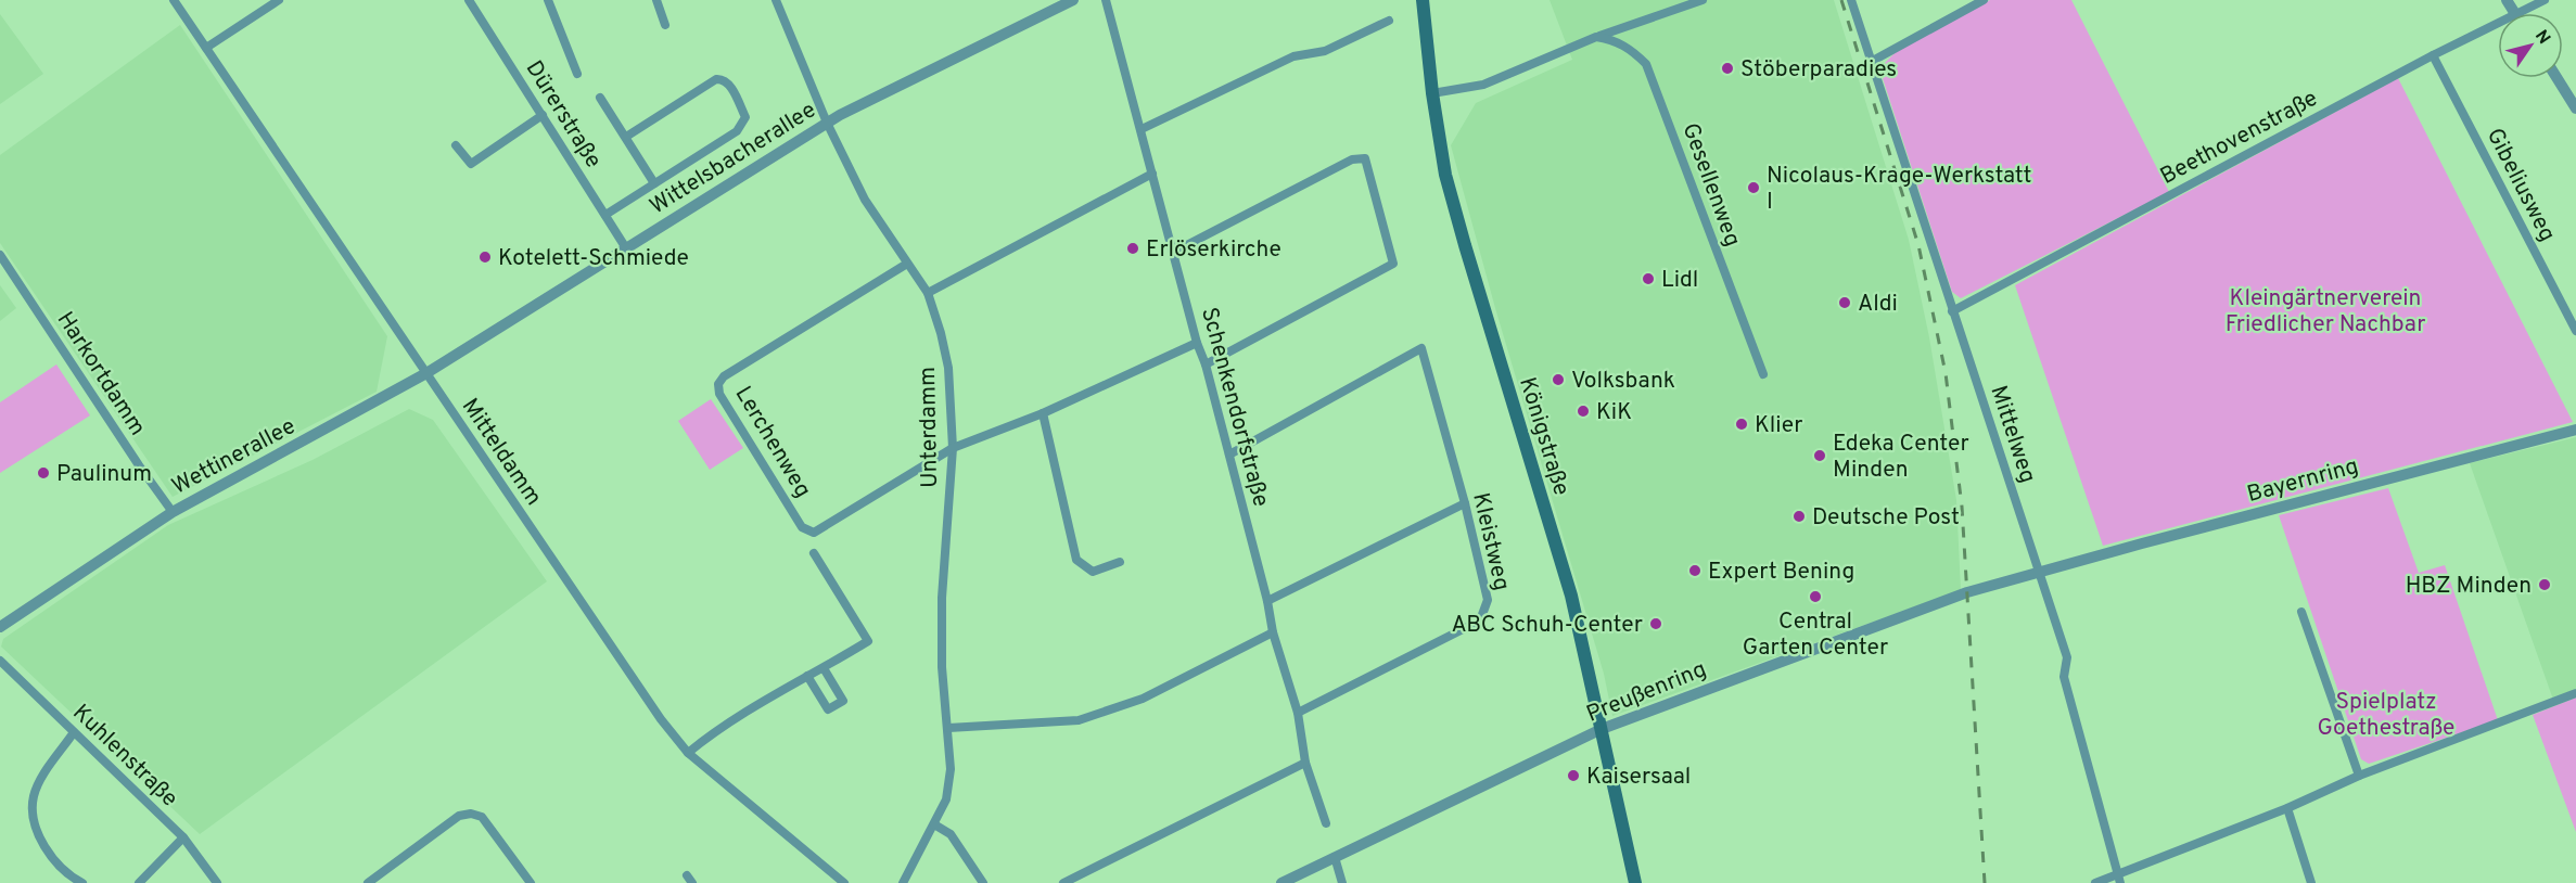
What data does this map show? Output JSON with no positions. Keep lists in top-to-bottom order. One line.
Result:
{"streets":{"main road":["Königstraße"],"street":["Dürerstraße","Beethovenstraße","Wittelsbacherallee","Gesellenweg","Gibeliusweg","Harkortdamm","Schenkendorfstraße","Unterdamm","Mittelweg","Lerchenweg","Mitteldamm","Wettinerallee","Bayernring","Kleistweg","Preußenring","Kuhlenstraße"]},"crossings":[["Dürerstraße","Wittelsbacherallee"],["Beethovenstraße","Gibeliusweg"],["Beethovenstraße","Mittelweg"],["Wittelsbacherallee","Unterdamm"],["Wittelsbacherallee","Mitteldamm"],["Wittelsbacherallee","Wettinerallee"],["Harkortdamm","Wettinerallee"],["Schenkendorfstraße","Kleistweg"],["Unterdamm","Lerchenweg"],["Mittelweg","Bayernring"],["Mittelweg","Preußenring"],["Königstraße","Preußenring"],["Mitteldamm","Wettinerallee"],["Bayernring","Preußenring"]],"parks":["Kleingärtnerverein Friedlicher Nachbar","Spielplatz Goethestraße"],"places":["Stöberparadies","Nicolaus-Krage-Werkstatt I","Erlöserkirche","Kotelett-Schmiede","Lidl","Aldi","Volksbank","KiK","Klier","Edeka Center Minden","Paulinum","Deutsche Post","Expert Bening","HBZ Minden","Central Garten Center","ABC Schuh-Center","Kaisersaal"],"north":"top right"}
